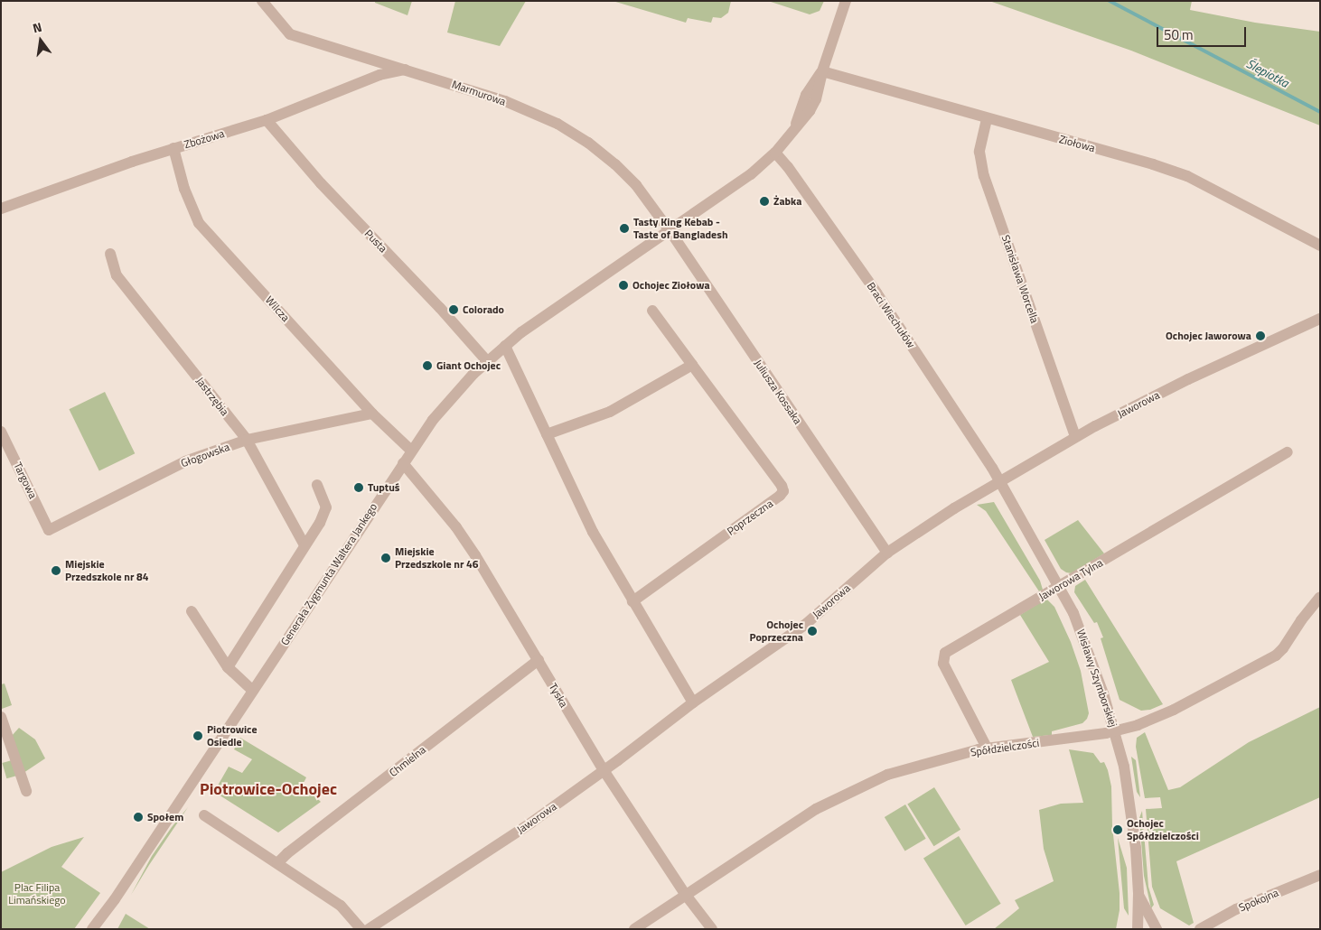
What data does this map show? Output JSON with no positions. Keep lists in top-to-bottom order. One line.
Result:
{"streets":{"street":["Marmurowa","Zbożowa","Ziołowa","Pusta","Stanisława Worcella","Wilcza","Braci Wiechułów","Juliusza Kossaka","Jastrzębia","Jaworowa","Głogowska","Targowa","Poprzeczna","Generała Zygmunta Waltera Jankego","Jaworowa Tylna","Wisławy Szymborskiej","Tyska","Spółdzielczości","Chmielna","Spokojna"]},"crossings":[["Marmurowa","Zbożowa"],["Marmurowa","Juliusza Kossaka"],["Marmurowa","Generała Zygmunta Waltera Jankego"],["Zbożowa","Pusta"],["Zbożowa","Wilcza"],["Ziołowa","Stanisława Worcella"],["Ziołowa","Generała Zygmunta Waltera Jankego"],["Pusta","Generała Zygmunta Waltera Jankego"],["Stanisława Worcella","Jaworowa"],["Wilcza","Głogowska"],["Wilcza","Generała Zygmunta Waltera Jankego"],["Braci Wiechułów","Jaworowa"],["Braci Wiechułów","Generała Zygmunta Waltera Jankego"],["Braci Wiechułów","Wisławy Szymborskiej"],["Juliusza Kossaka","Jaworowa"],["Juliusza Kossaka","Generała Zygmunta Waltera Jankego"],["Jastrzębia","Głogowska"],["Jaworowa","Wisławy Szymborskiej"],["Jaworowa","Tyska"],["Głogowska","Targowa"],["Generała Zygmunta Waltera Jankego","Tyska"],["Jaworowa Tylna","Wisławy Szymborskiej"],["Jaworowa Tylna","Spółdzielczości"],["Wisławy Szymborskiej","Spółdzielczości"],["Tyska","Spółdzielczości"],["Tyska","Chmielna"]],"districts":["Piotrowice-Ochojec"],"water":["Ślepiotka"],"parks":["Plac Filipa Limańskiego"],"places":["Żabka","Tasty King Kebab - Taste of Bangladesh","Ochojec Ziołowa","Colorado","Ochojec Jaworowa","Giant Ochojec","Tuptuś","Miejskie Przedszkole nr 46","Miejskie Przedszkole nr 84","Ochojec Poprzeczna","Piotrowice Osiedle","Społem","Ochojec Spółdzielczości"],"scale_bar":"50 m","north":"top"}
